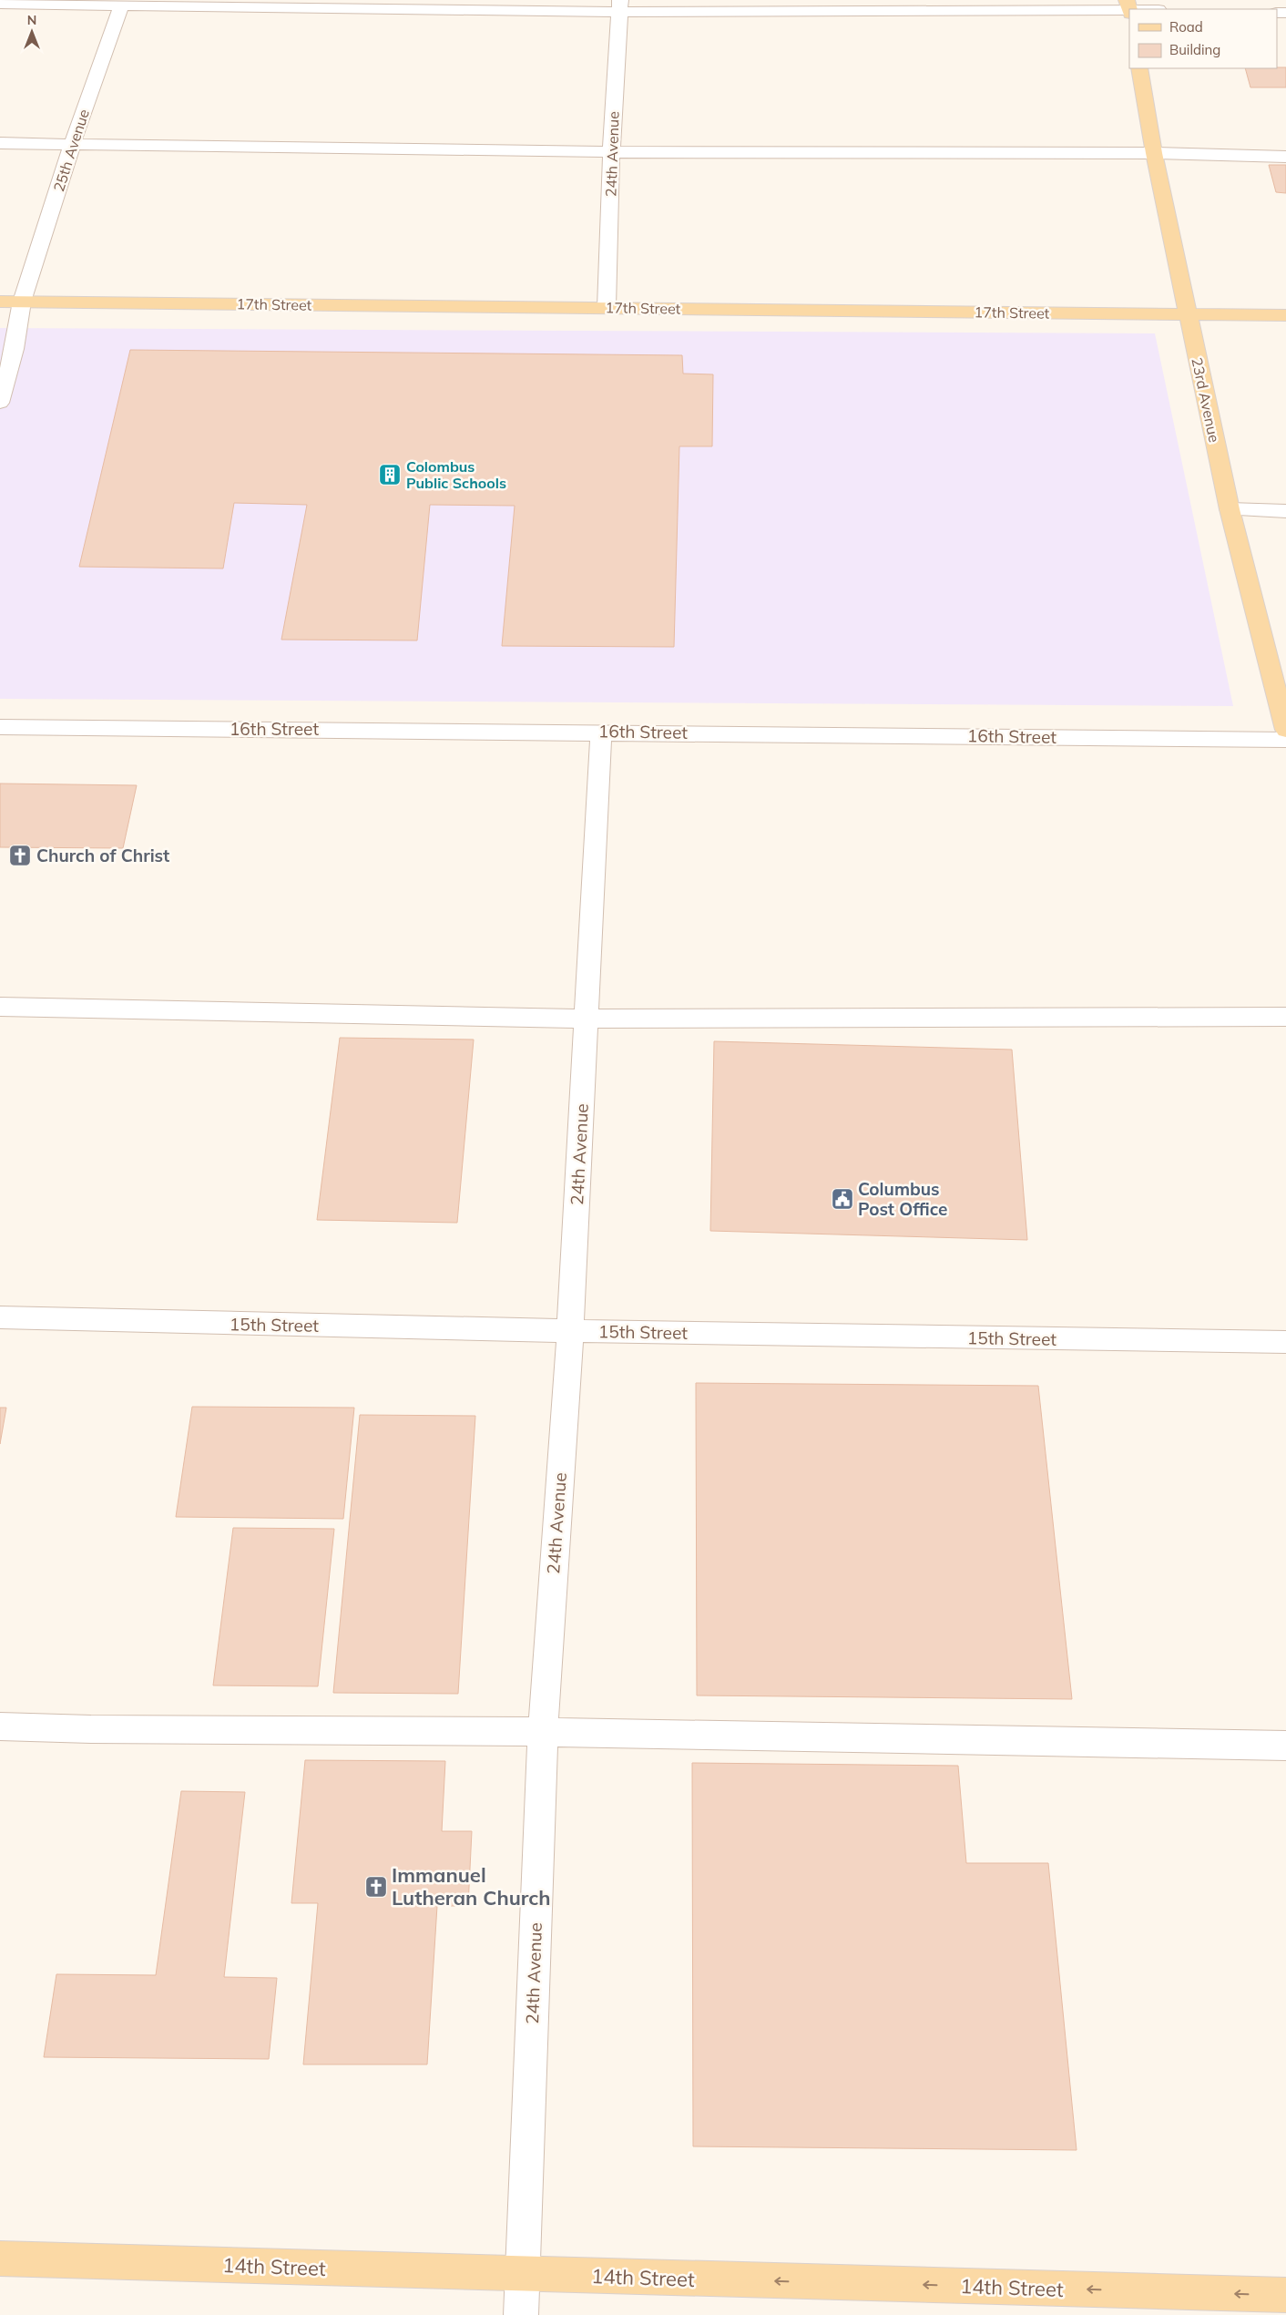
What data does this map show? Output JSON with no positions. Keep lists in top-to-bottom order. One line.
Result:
{"streets":{"main road":["17th Street","23rd Avenue","14th Street"],"street":["25th Avenue","24th Avenue","16th Street","15th Street"]},"crossings":[["25th Avenue","17th Street"],["24th Avenue","17th Street"],["24th Avenue","16th Street"],["24th Avenue","15th Street"],["24th Avenue","14th Street"],["17th Street","23rd Avenue"]],"one_way":["14th Street"],"places":{"building":["Colombus Public Schools"],"church":["Church of Christ","Immanuel Lutheran Church"],"public building":["Columbus Post Office"]},"legend":["Road","Building"],"north":"top"}
